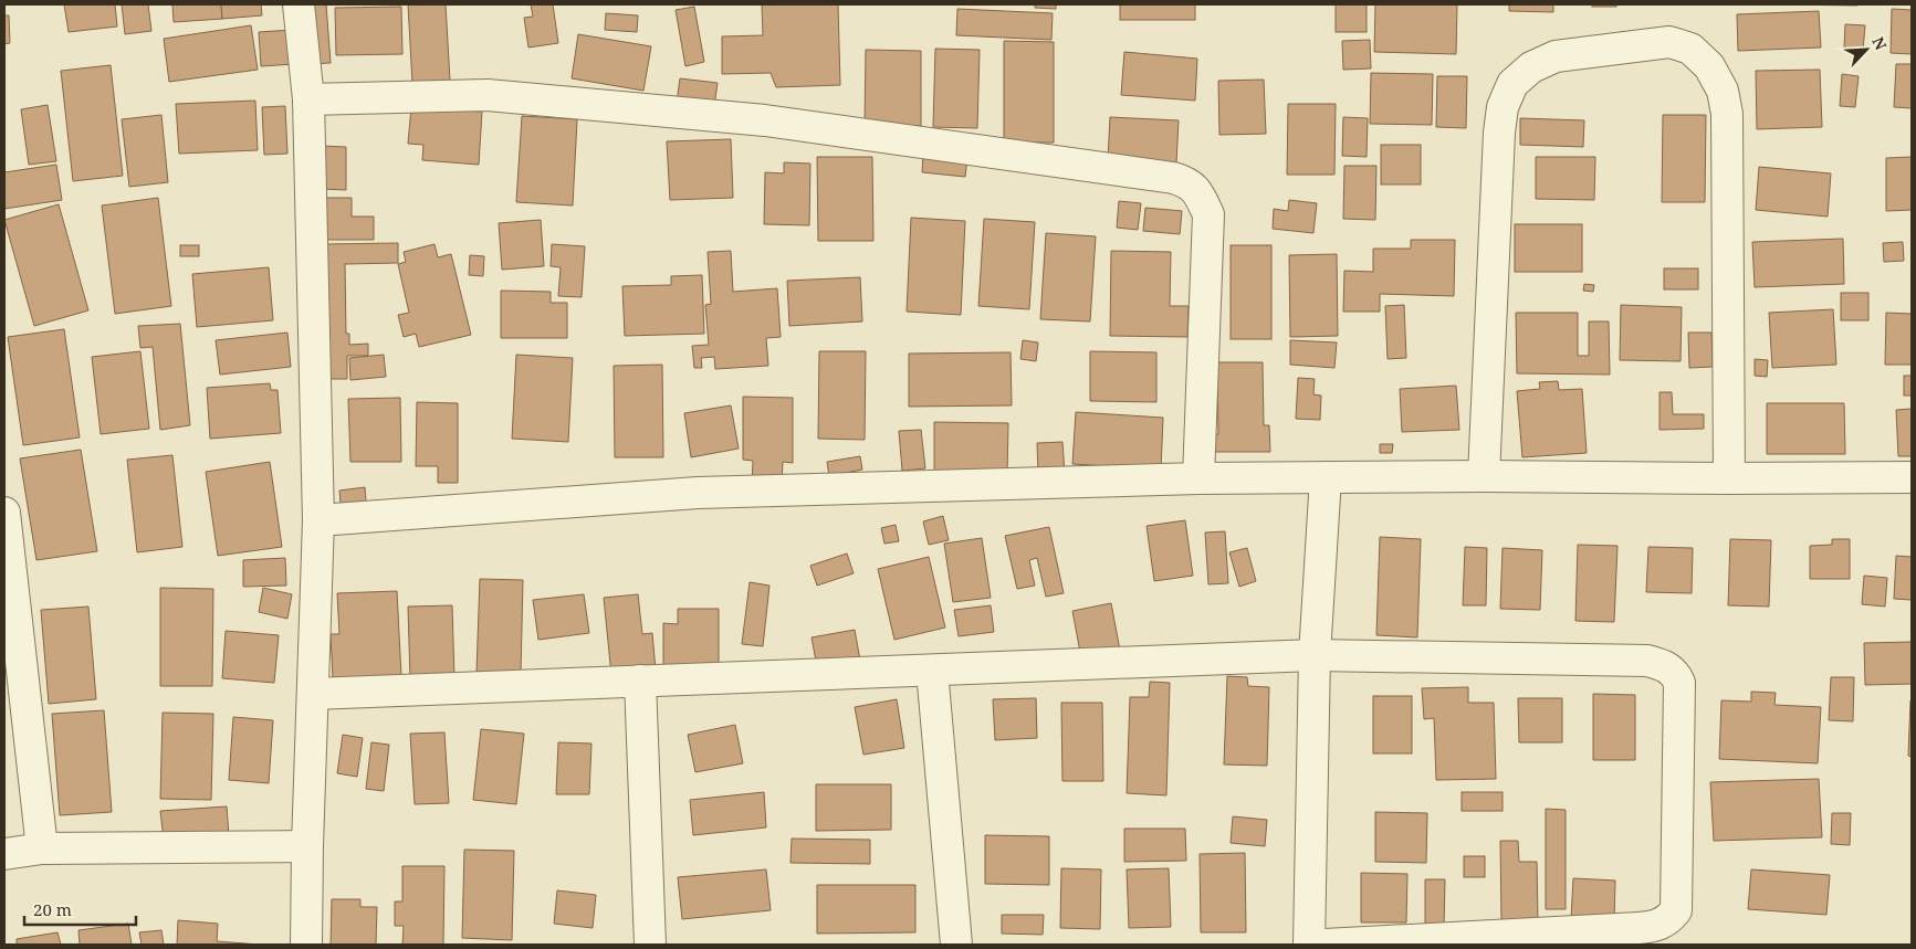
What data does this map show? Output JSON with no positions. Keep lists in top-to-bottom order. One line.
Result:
{"scale_bar":"20 m","north":"top right"}
